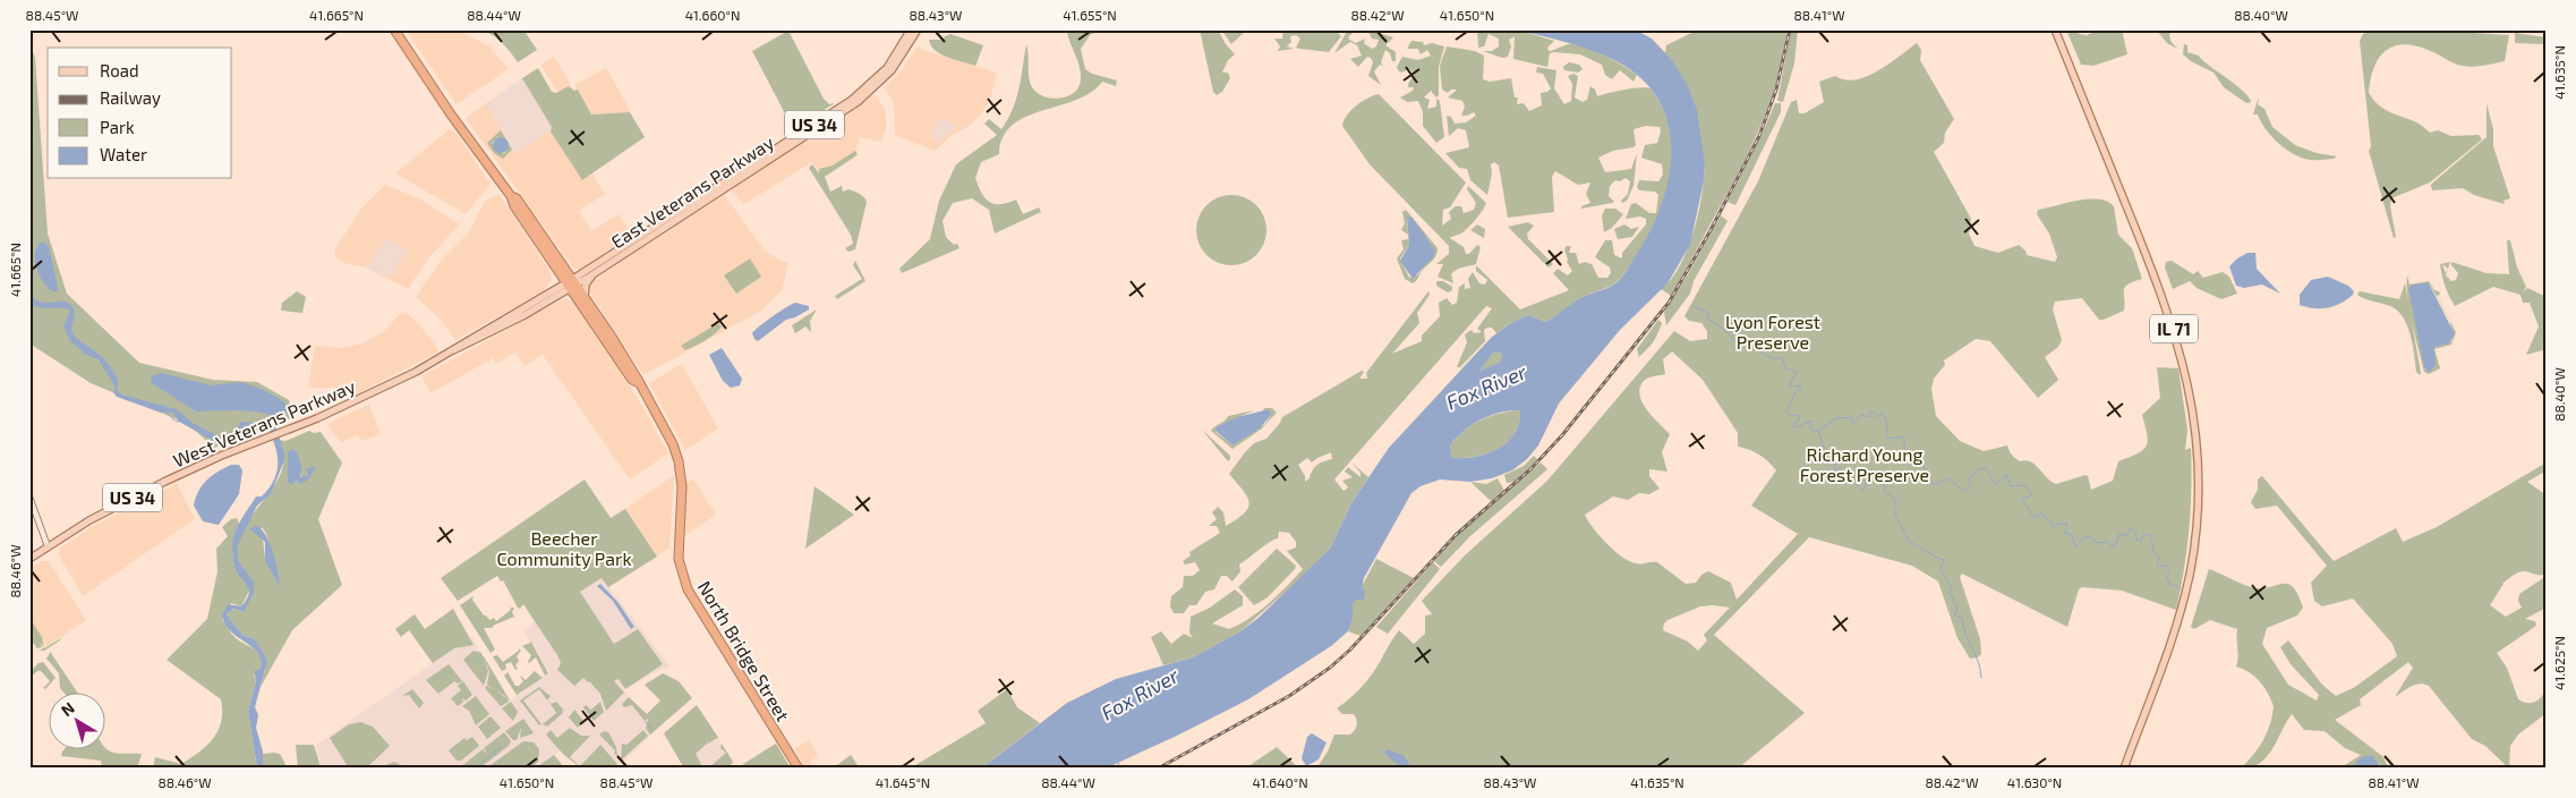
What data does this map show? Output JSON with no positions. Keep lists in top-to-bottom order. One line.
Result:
{"streets":{"highway":["North Bridge Street"],"main road":["US 34","East Veterans Parkway","IL 71","West Veterans Parkway"]},"crossings":[["East Veterans Parkway","West Veterans Parkway"],["East Veterans Parkway","North Bridge Street"],["West Veterans Parkway","North Bridge Street"]],"water":["Fox River"],"parks":["Lyon Forest Preserve","Richard Young Forest Preserve","Beecher Community Park"],"legend":["Road","Railway","Park","Water"],"north":"top left","coordinates":["88.45°W","41.665°N","88.44°W","41.660°N","88.43°W","41.655°N","88.42°W","41.650°N","88.41°W","88.40°W","41.635°N","88.46°W","41.625°N","41.645°N","41.640°N","41.630°N"]}
